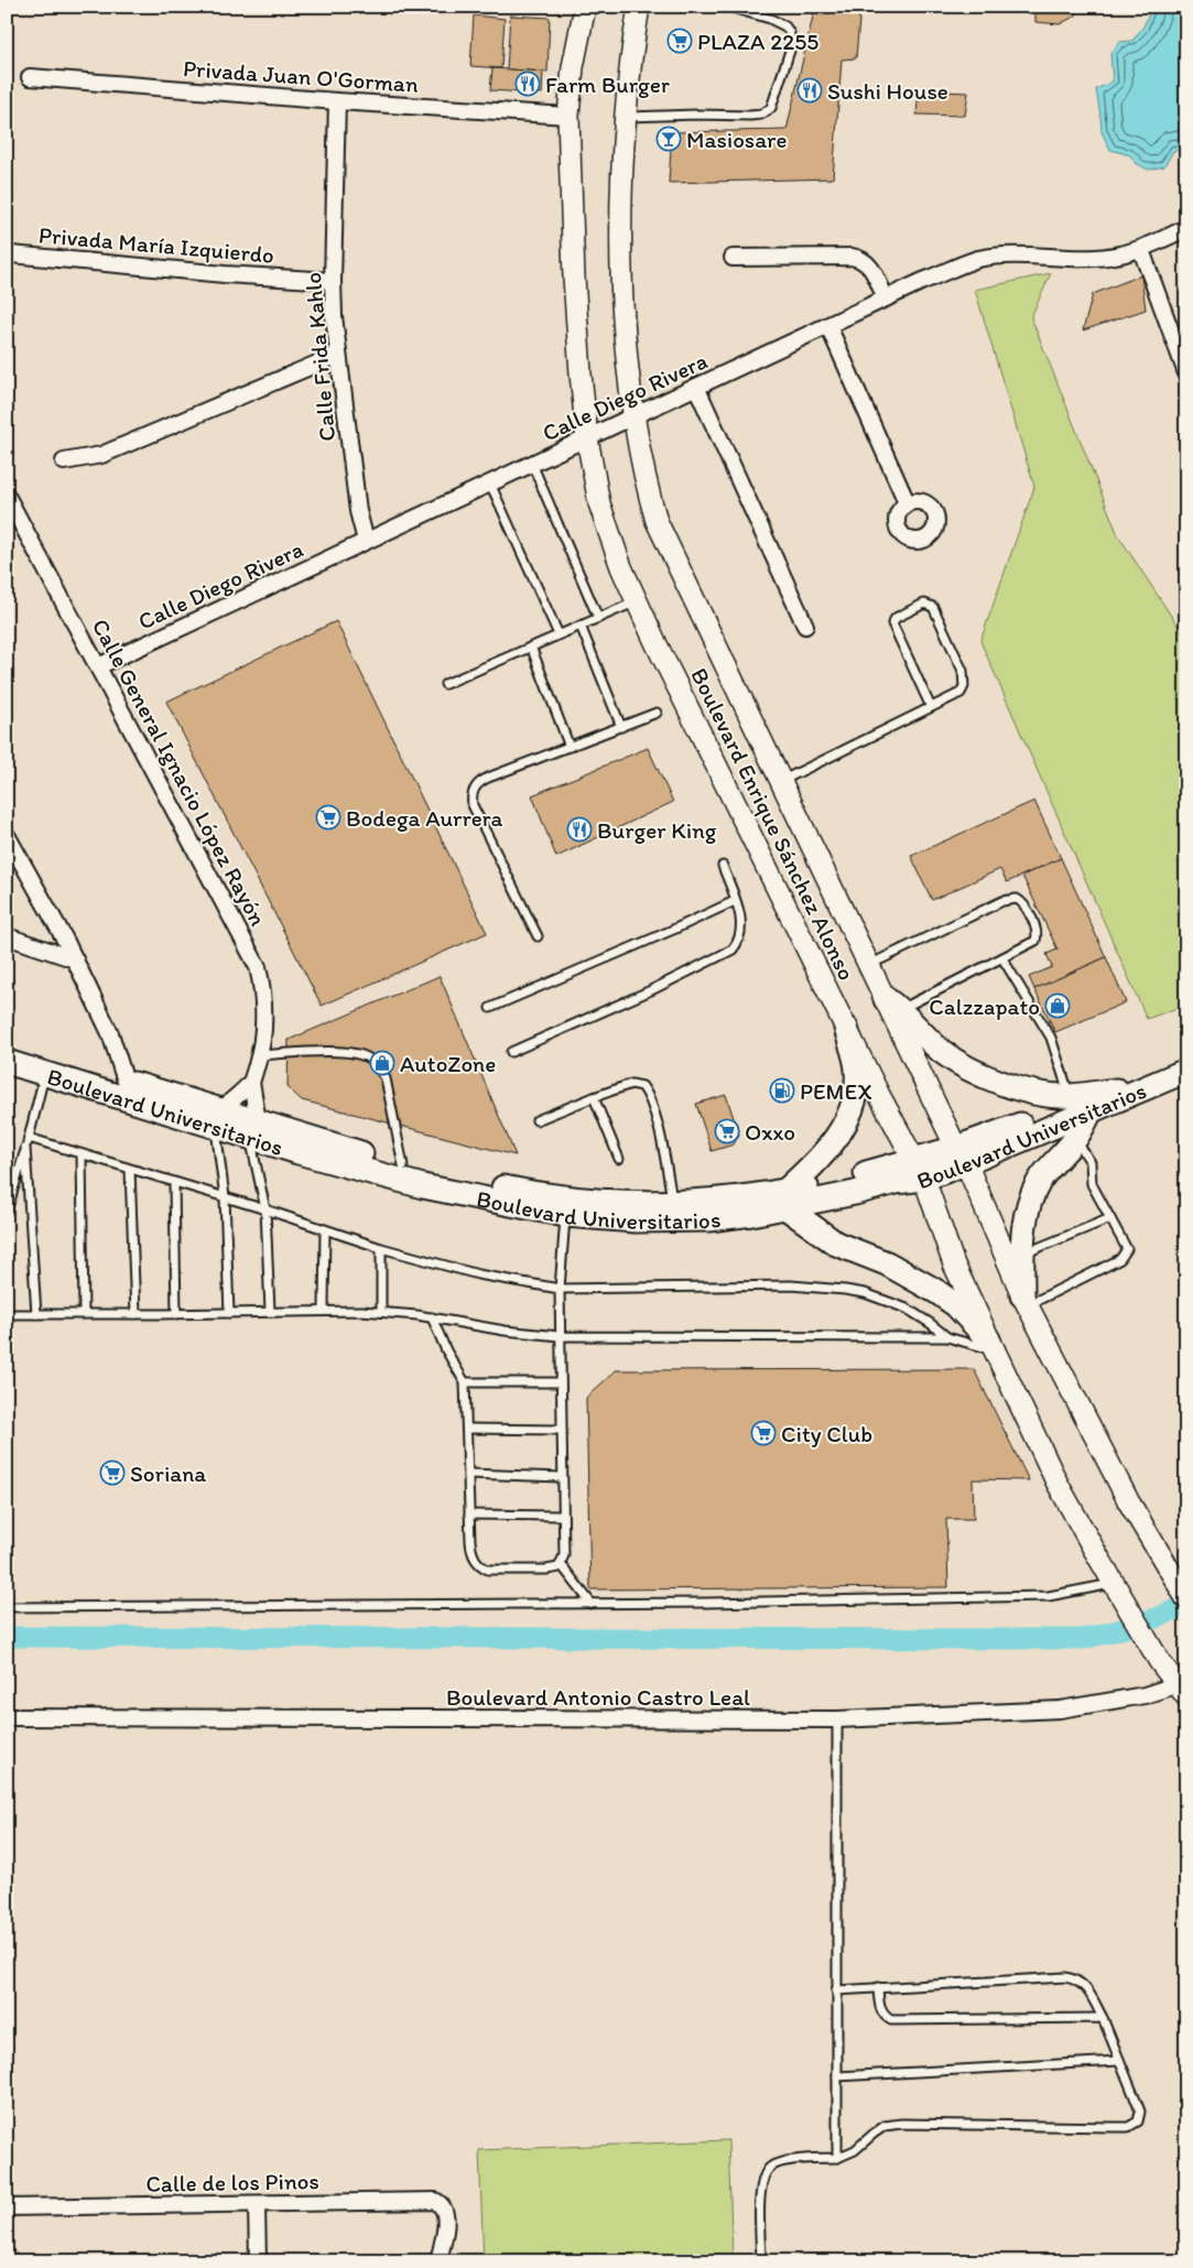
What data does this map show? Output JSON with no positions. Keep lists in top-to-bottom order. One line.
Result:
{"streets":{"main road":["Boulevard Enrique Sánchez Alonso","Boulevard Universitarios"],"street":["Privada Juan O'Gorman","Privada María Izquierdo","Calle Frida Kahlo","Calle Diego Rivera","Calle General Ignacio López Rayón","Boulevard Antonio Castro Leal","Calle de los Pinos"]},"crossings":[["Privada Juan O'Gorman","Calle Frida Kahlo"],["Privada Juan O'Gorman","Boulevard Enrique Sánchez Alonso"],["Privada María Izquierdo","Calle Frida Kahlo"],["Calle Frida Kahlo","Calle Diego Rivera"],["Calle Diego Rivera","Calle General Ignacio López Rayón"],["Calle Diego Rivera","Boulevard Enrique Sánchez Alonso"],["Boulevard Enrique Sánchez Alonso","Boulevard Universitarios"],["Boulevard Enrique Sánchez Alonso","Boulevard Antonio Castro Leal"]],"places":{"supermarket":["PLAZA 2255","Bodega Aurrera","Oxxo","City Club","Soriana"],"restaurant":["Farm Burger","Sushi House","Burger King"],"bar":["Masiosare"],"shop":["Calzzapato","AutoZone"],"fuel station":["PEMEX"]}}
